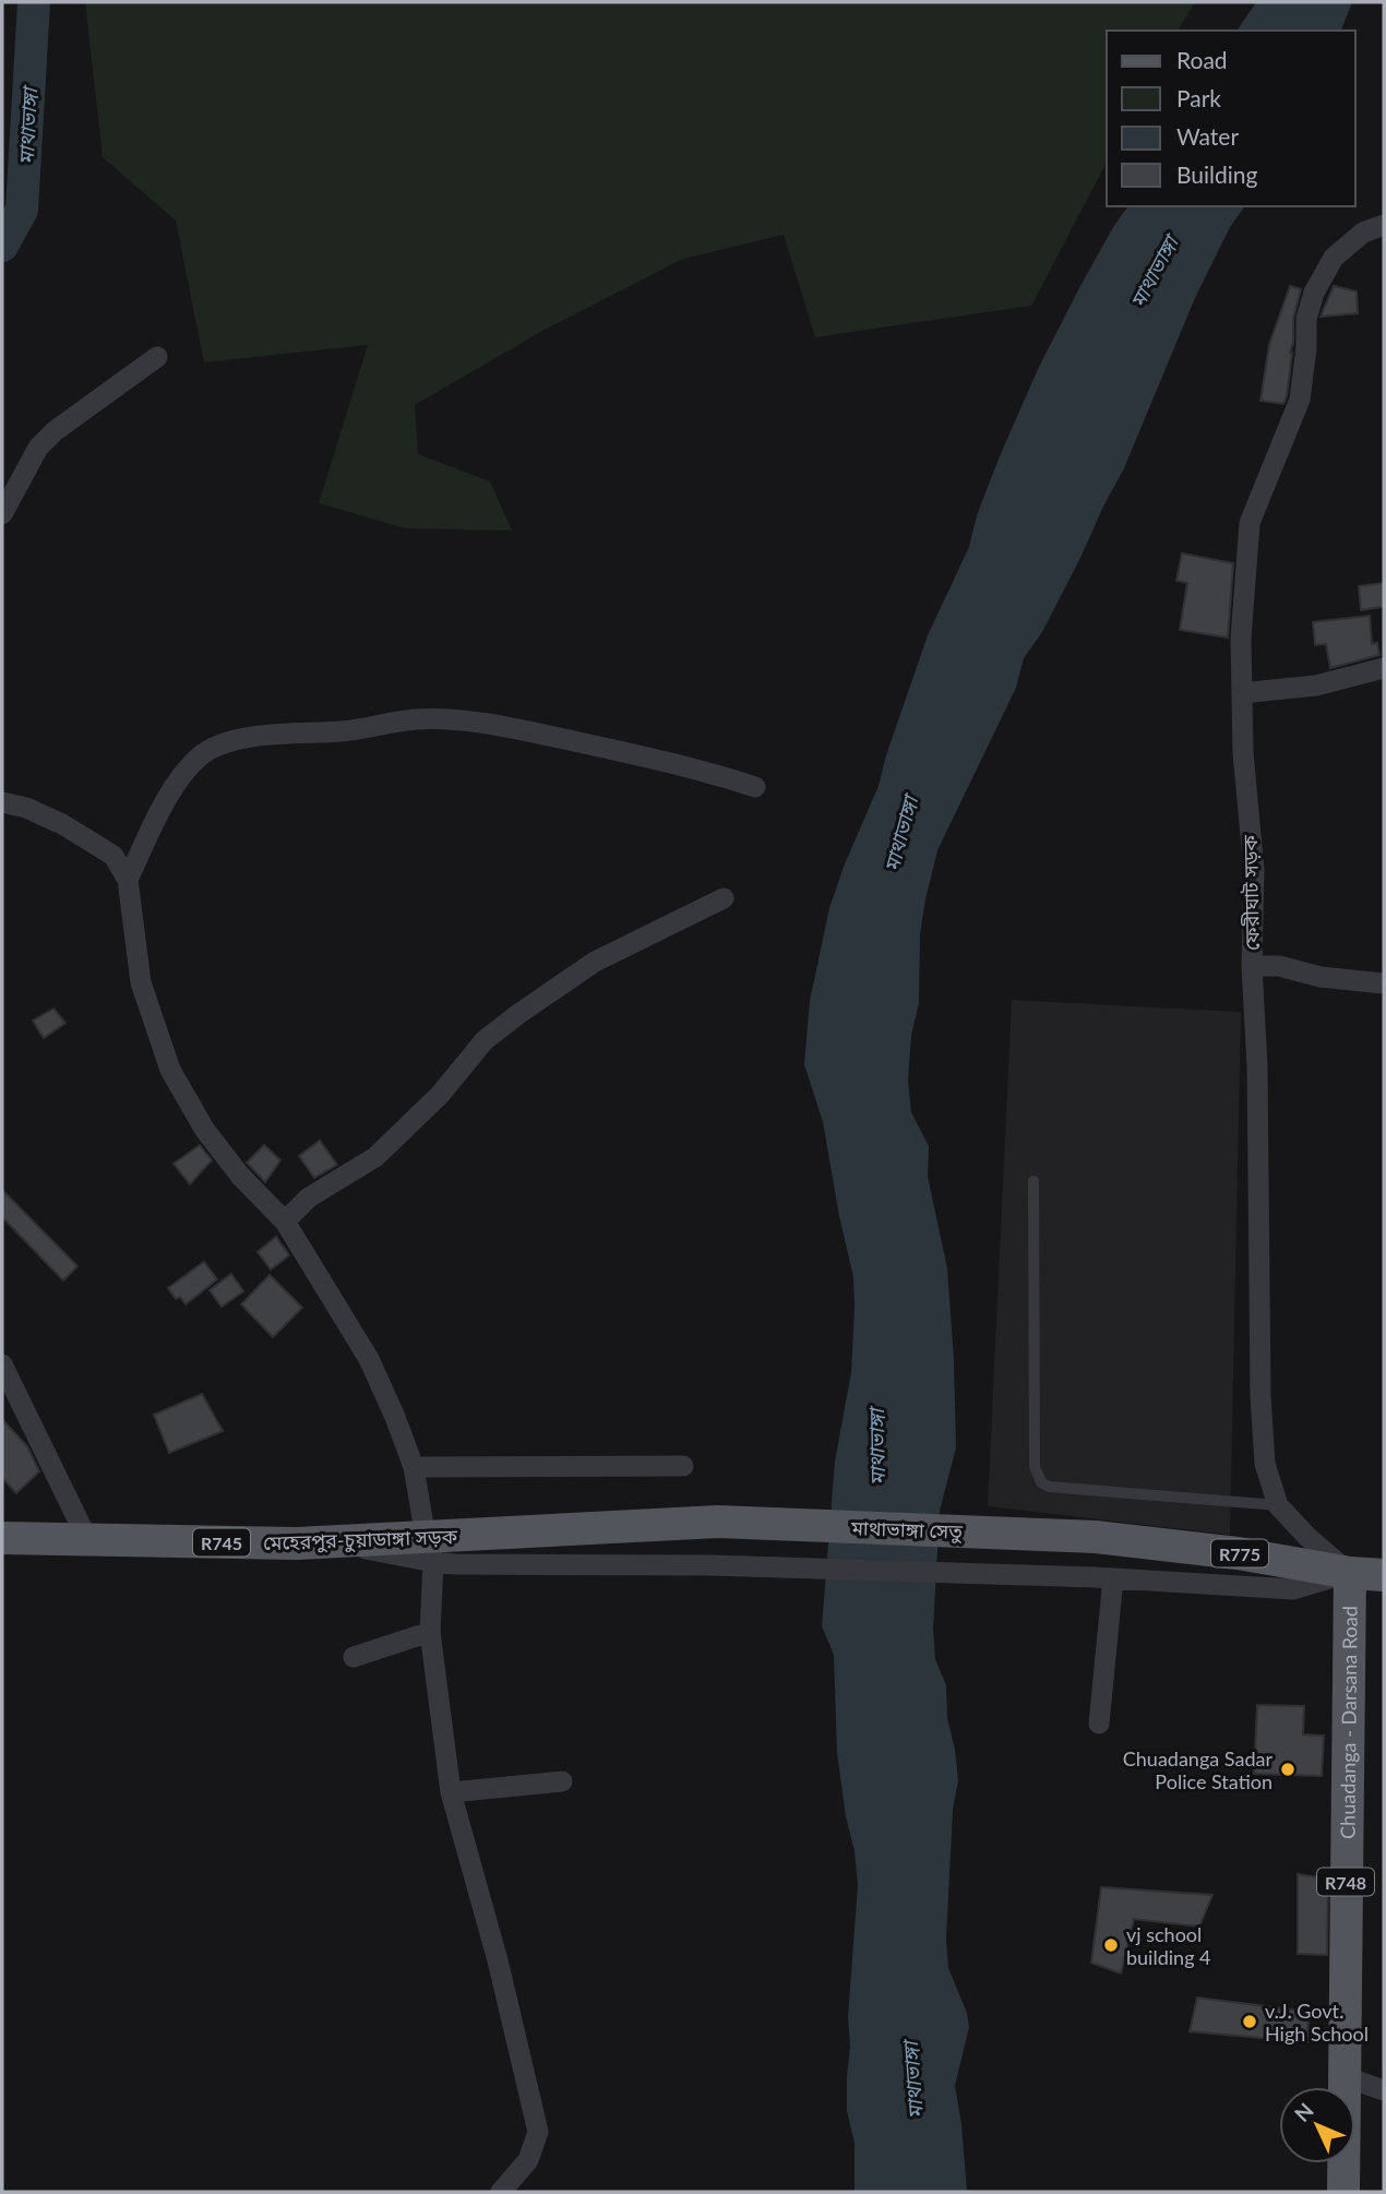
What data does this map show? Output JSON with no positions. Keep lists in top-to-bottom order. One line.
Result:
{"streets":{"main road":["মাথাভাঙ্গা সেতু","মেহেরপুর-চুয়াডাঙ্গা সড়ক","R745","R775","Chuadanga - Darsana Road","R748"],"street":["ফেরীঘাট সড়ক"]},"crossings":[["ফেরীঘাট সড়ক","মাথাভাঙ্গা সেতু"],["ফেরীঘাট সড়ক","R775"],["ফেরীঘাট সড়ক","Chuadanga - Darsana Road"],["মাথাভাঙ্গা সেতু","মেহেরপুর-চুয়াডাঙ্গা সড়ক"],["মাথাভাঙ্গা সেতু","R775"],["মাথাভাঙ্গা সেতু","Chuadanga - Darsana Road"],["R775","Chuadanga - Darsana Road"]],"water":["মাথাভাঙ্গা"],"places":["Chuadanga Sadar Police Station","vj school building 4","v.J. Govt. High School"],"legend":["Road","Park","Water","Building"],"north":"top left"}
